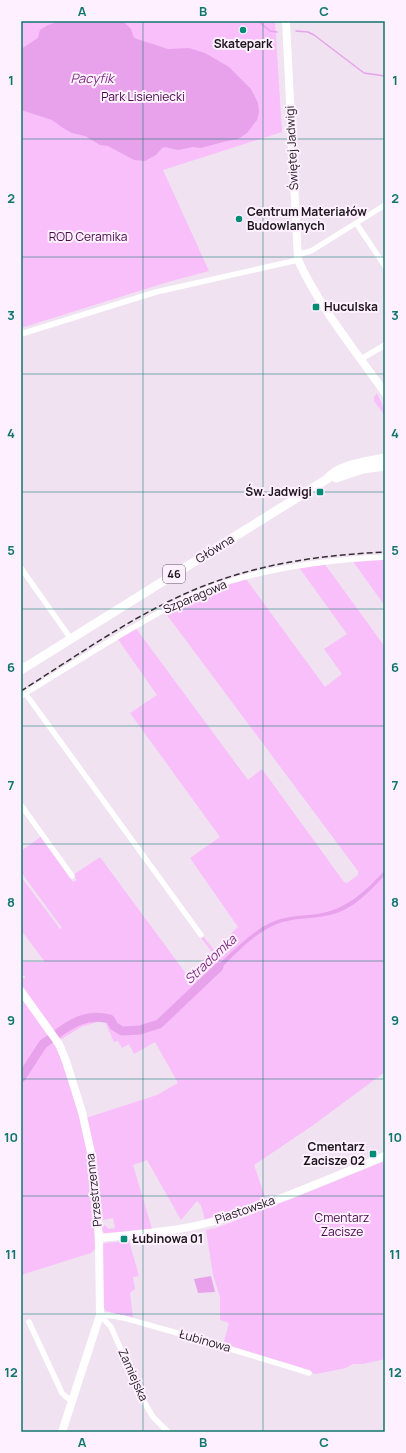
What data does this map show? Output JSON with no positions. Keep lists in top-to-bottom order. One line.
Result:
{"streets":{"main road":["Główna","46"],"street":["Świętej Jadwigi","Szparagowa","Przestrzenna","Piastowska","Łubinowa","Zamiejska"]},"crossings":[["Przestrzenna","Piastowska"],["Przestrzenna","Łubinowa"],["Przestrzenna","Zamiejska"],["Łubinowa","Zamiejska"]],"water":["Pacyfik","Stradomka"],"parks":["Park Lisieniecki","ROD Ceramika","Cmentarz Zacisze"],"places":{"other":["Skatepark","Centrum Materiałów Budowlanych"],"transit":["Huculska","Św. Jadwigi","Cmentarz Zacisze 02","Łubinowa 01"]},"grid":{"columns":["A","B","C"],"rows":["1","2","3","4","5","6","7","8","9","10","11","12"]}}
